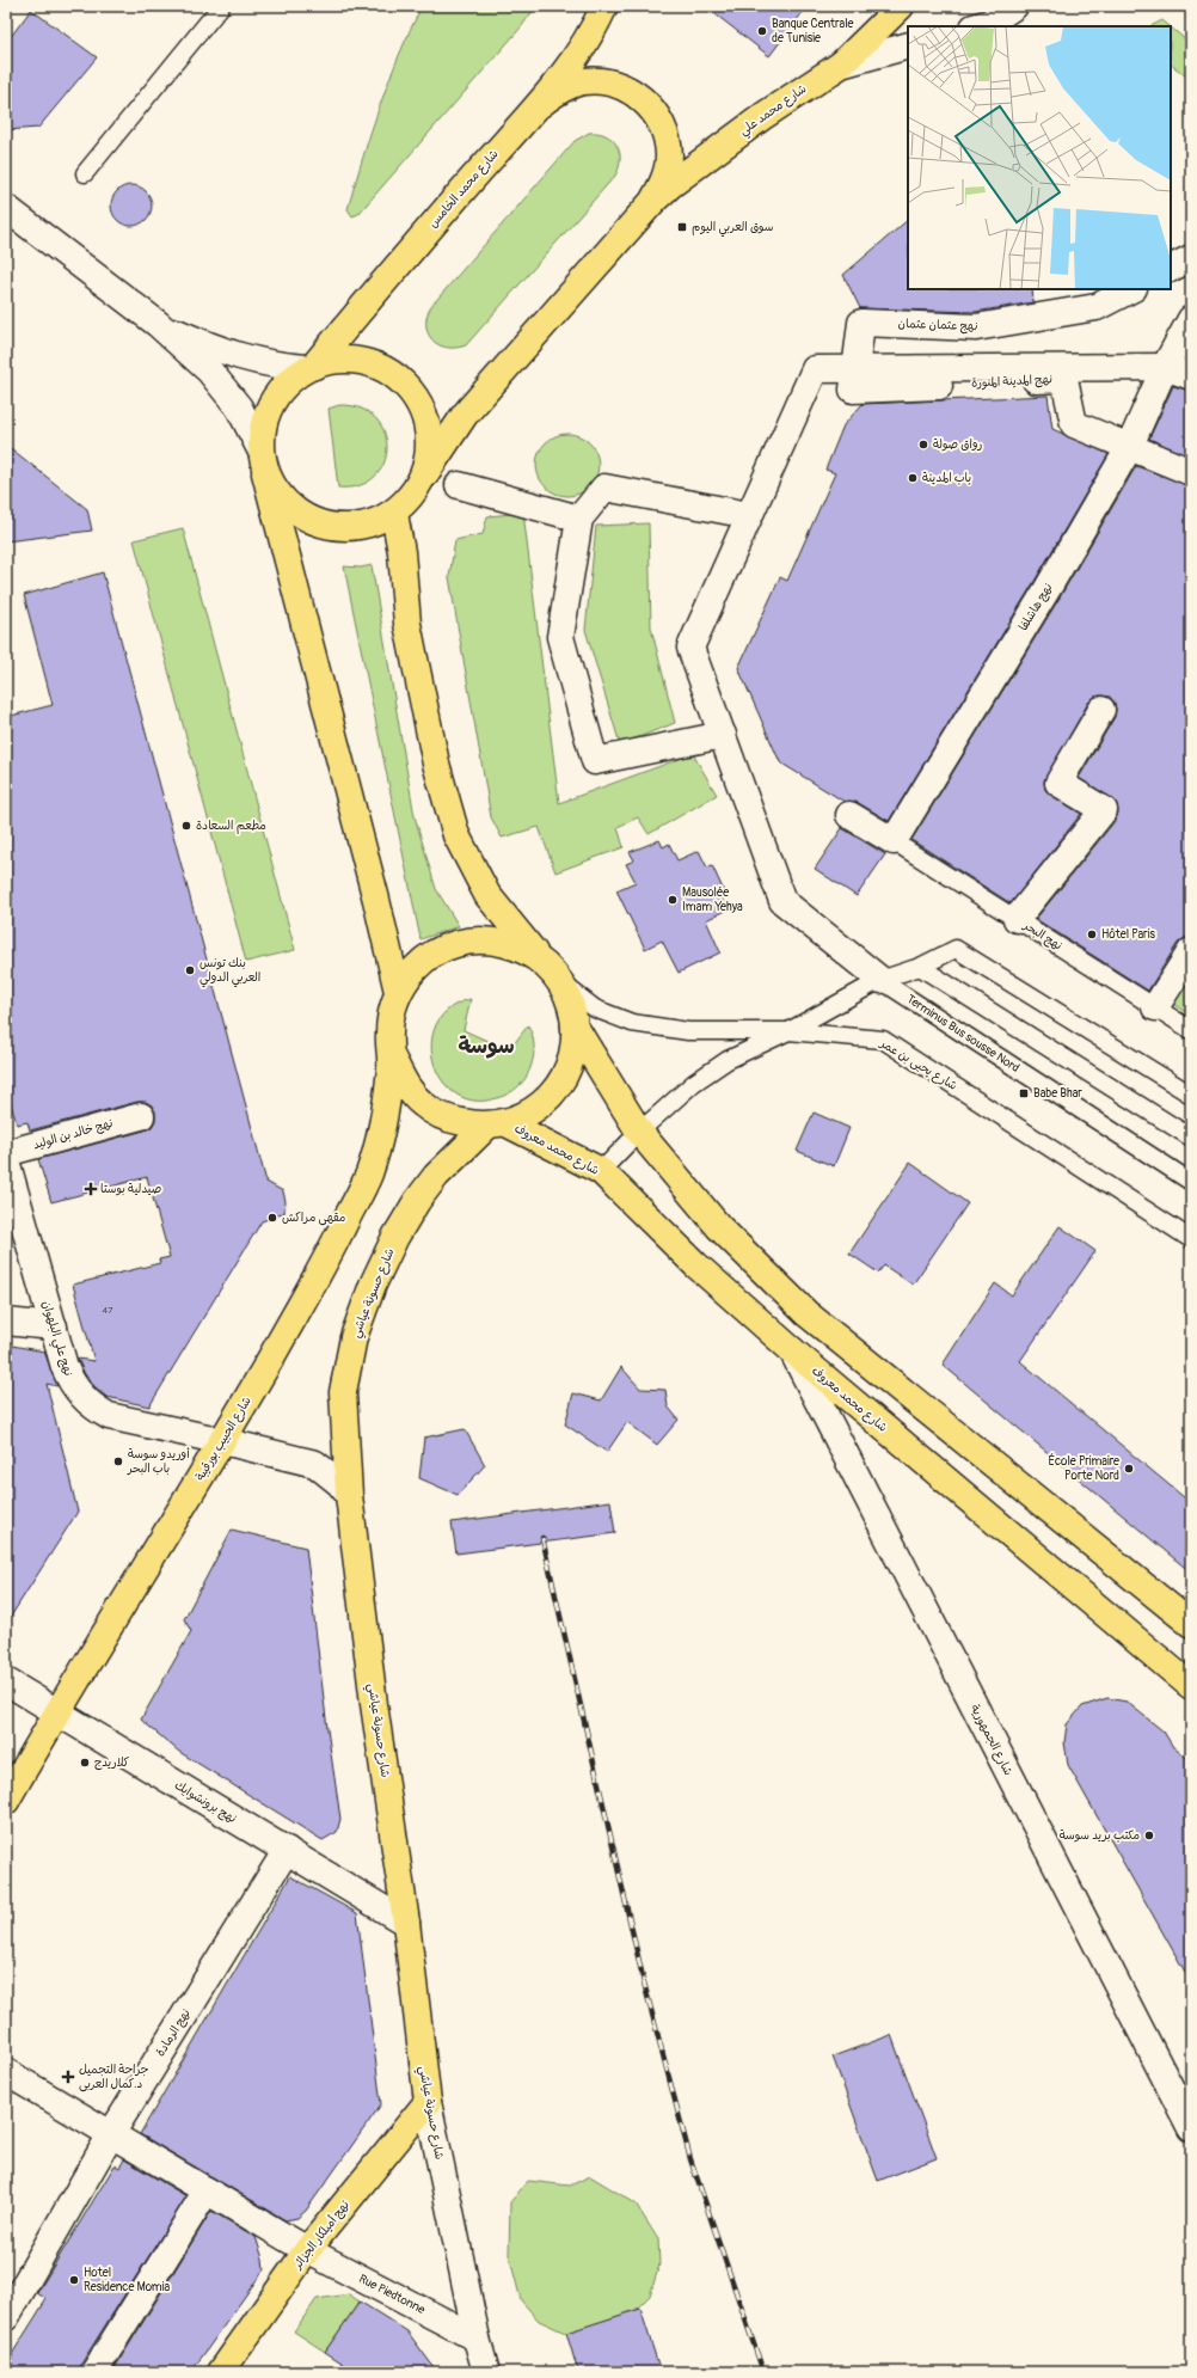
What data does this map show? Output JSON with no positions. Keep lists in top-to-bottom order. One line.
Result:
{"streets":{"main road":["شارع محمد علي","شارع محمد الخامس","شارع محمد معروف","شارع حسونة عياشي","شارع الحبيب بورقيبة","نهج أميلكار الجزائر"],"street":["نهج عثمان عثمان","نهج المدينة المنورة","نهج هاشلفا","نهج خالد بن الوليد","نهج علي البلهوان","شارع الجمهورية","نهج برونشوايك","نهج الرمادة","Rue Piedtonne"],"lane":["نهج البحر","Terminus Bus sousse Nord","شارع يحيى بن عمر"]},"crossings":[["نهج عثمان عثمان","نهج المدينة المنورة"],["نهج المدينة المنورة","نهج هاشلفا"],["نهج هاشلفا","نهج البحر"],["شارع محمد معروف","شارع حسونة عياشي"],["شارع محمد معروف","شارع الجمهورية"],["شارع حسونة عياشي","نهج علي البلهوان"],["شارع حسونة عياشي","نهج برونشوايك"],["شارع حسونة عياشي","نهج أميلكار الجزائر"],["شارع حسونة عياشي","Rue Piedtonne"],["نهج علي البلهوان","شارع الحبيب بورقيبة"],["شارع الحبيب بورقيبة","نهج برونشوايك"],["نهج برونشوايك","نهج الرمادة"],["نهج الرمادة","Rue Piedtonne"],["نهج أميلكار الجزائر","Rue Piedtonne"]],"districts":["سوسة"],"places":{"other":["Banque Centrale de Tunisie","رواق صولة","باب المدينة","مطعم السعادة","Mausolée Imam Yehya","Hôtel Paris","بنك تونس العربي الدولي","مقهى مراكش","أوريدو سوسة باب البحر","École Primaire Porte Nord","كلاريدج","مكتب بريد سوسة","Hotel Residence Momia"],"transit":["سوق العربي اليوم","Babe Bhar"],"health":["صيدلية بوستا","جراحة التجميل د.كمال العربى"]},"house_numbers":["47"]}
